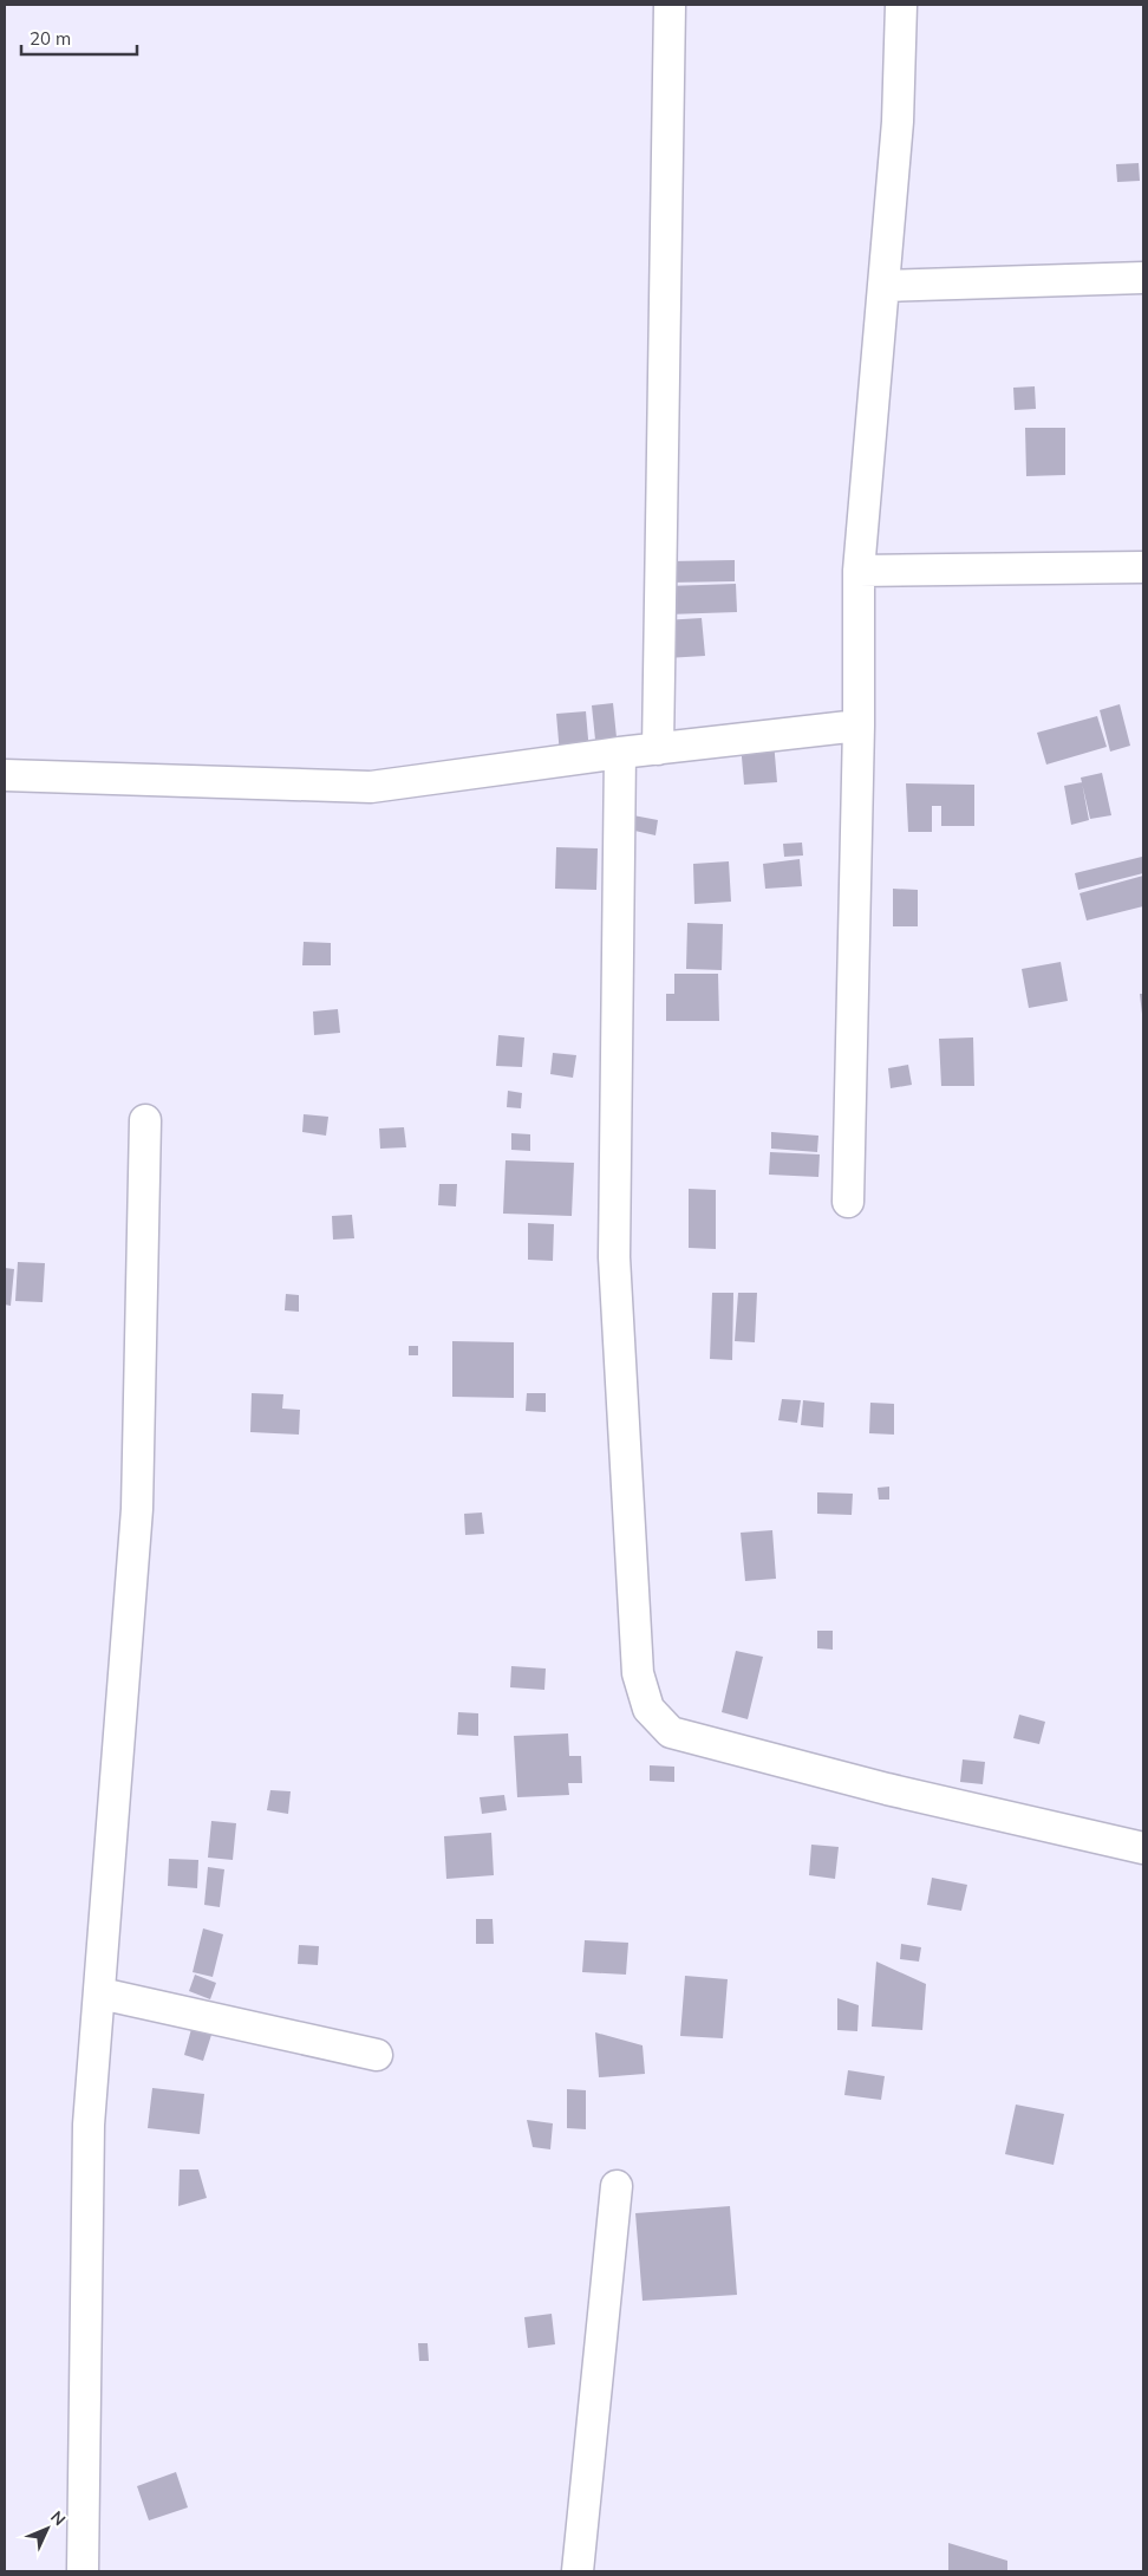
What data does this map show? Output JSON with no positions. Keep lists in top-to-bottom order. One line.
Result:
{"scale_bar":"20 m","north":"top right"}
